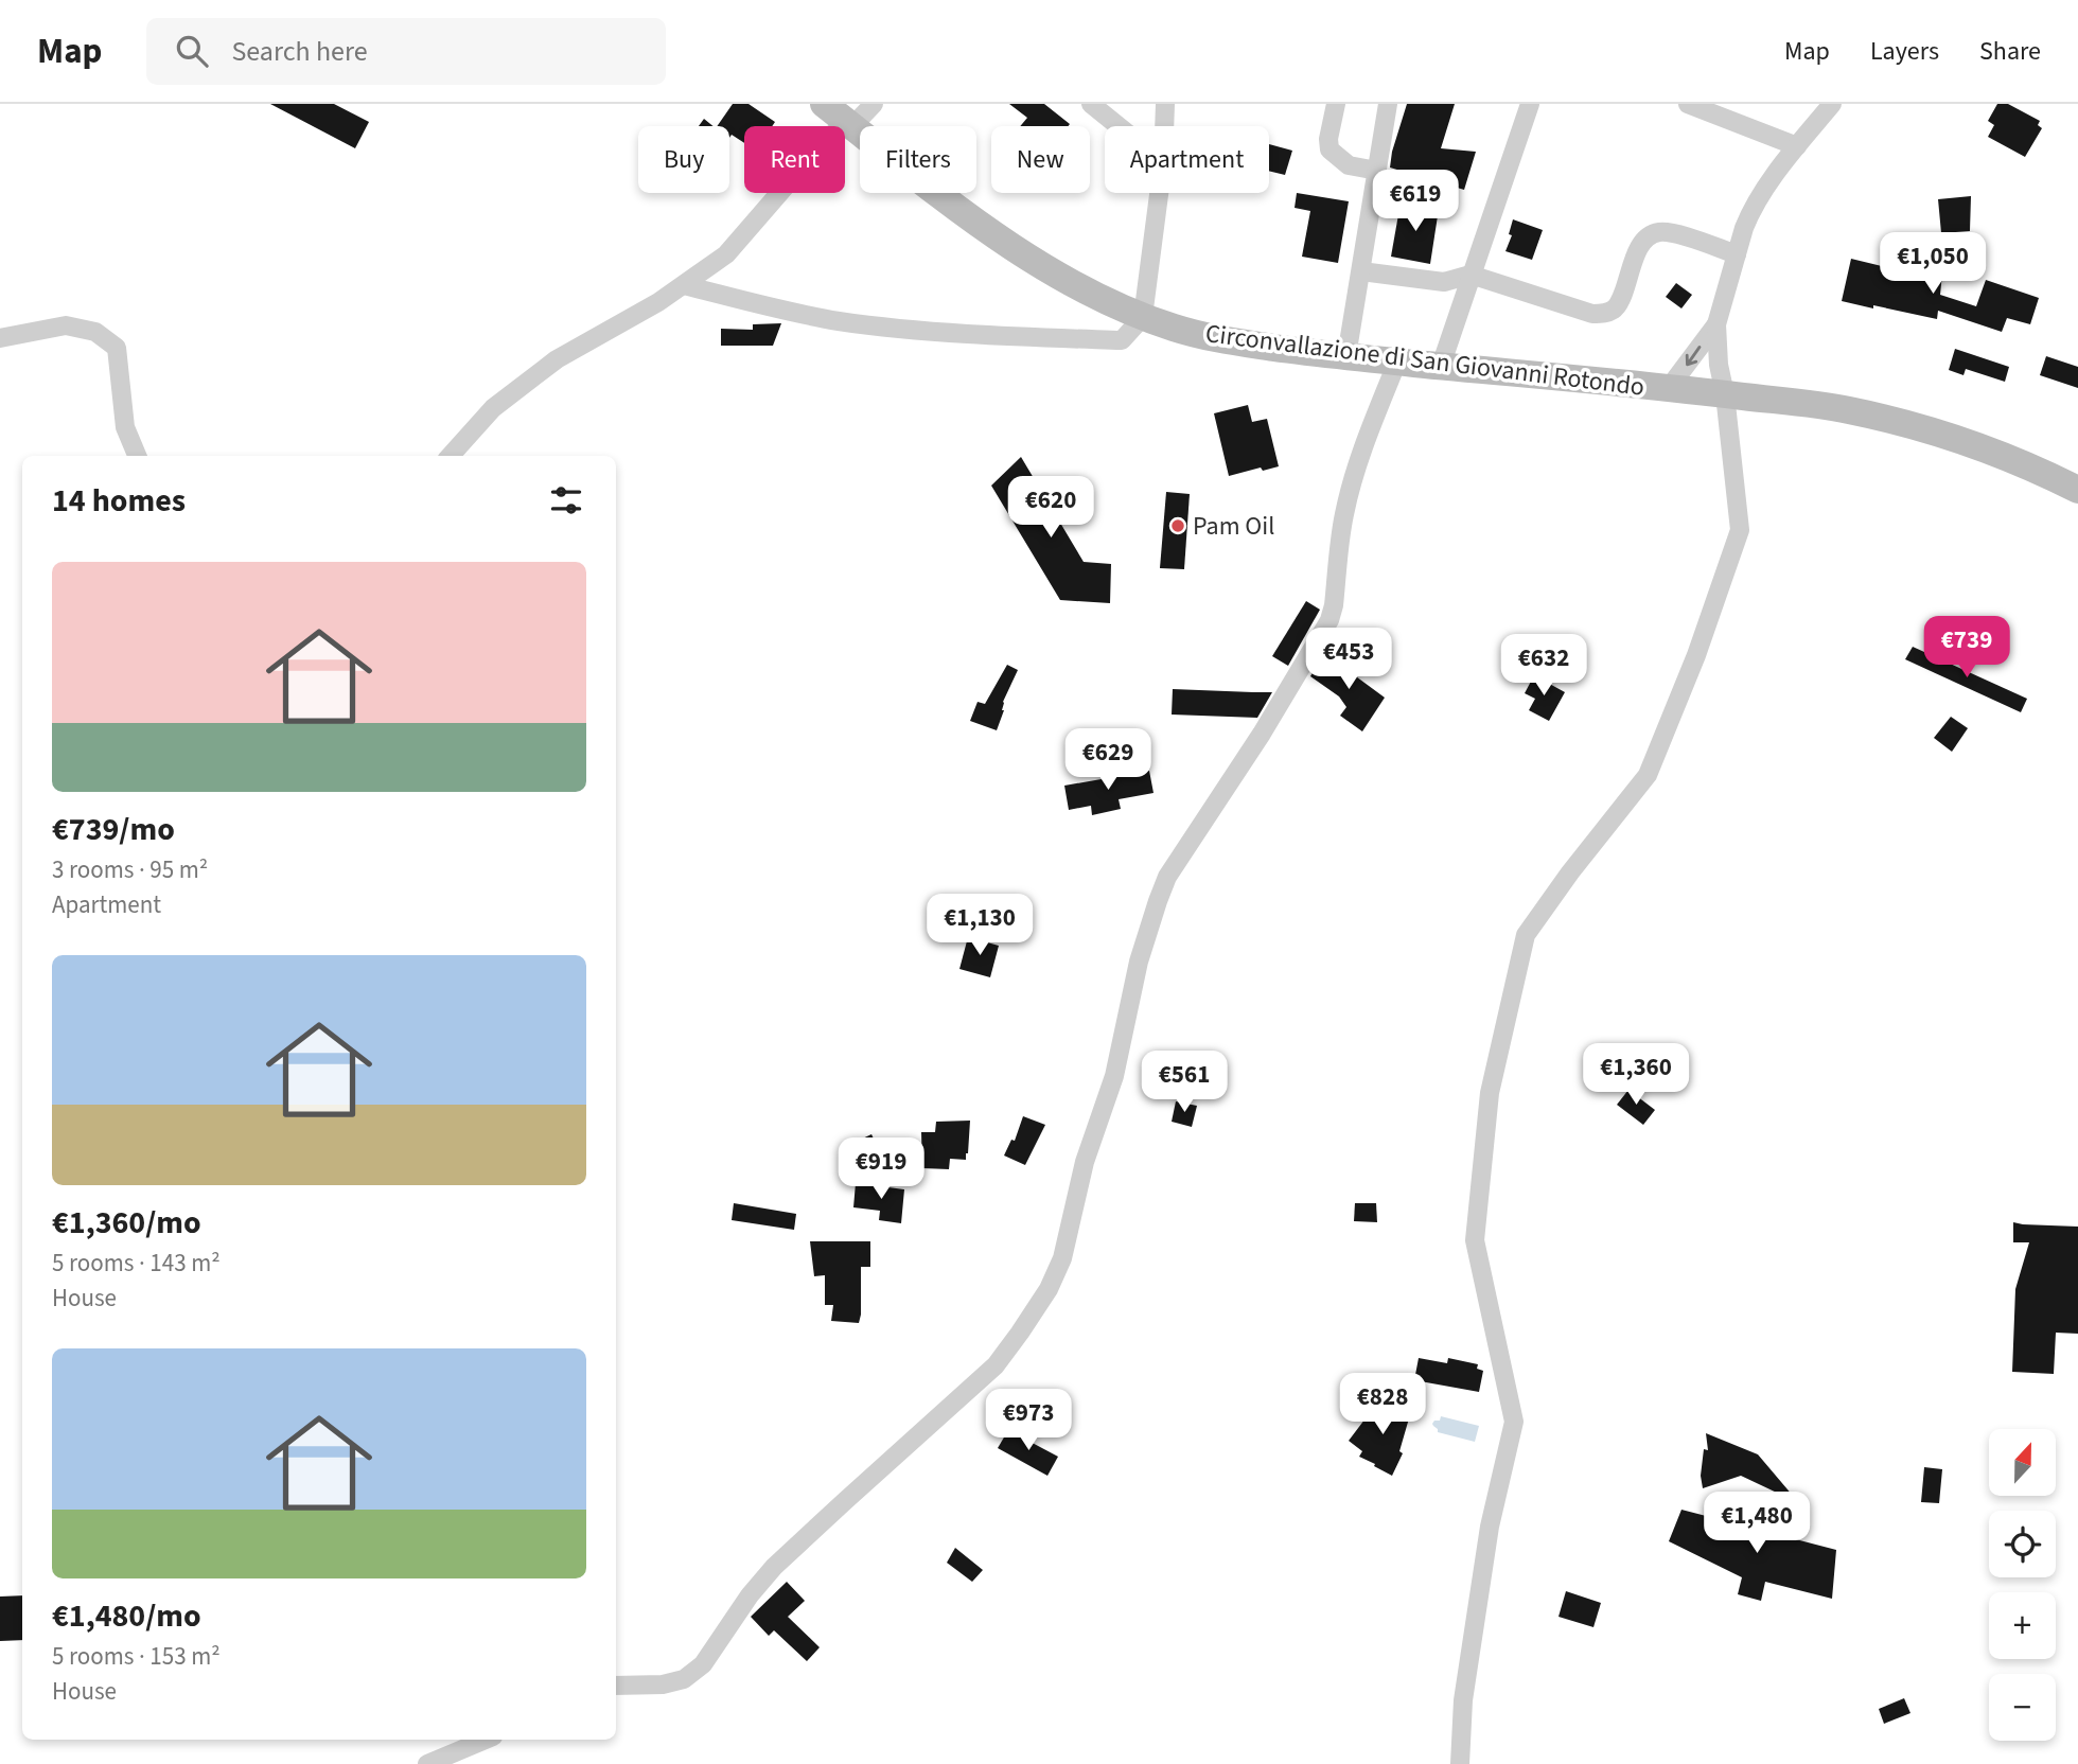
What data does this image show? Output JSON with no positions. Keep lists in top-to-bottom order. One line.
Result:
{"streets":{"main road":["Circonvallazione di San Giovanni Rotondo"]},"places":["Pam Oil"],"north":"top","page":{"header":"Map","search":"Search here","nav":["Map","Layers","Share"],"chip":["Buy","Rent","Filters","New","Apartment"],"price":["€619","€1,050","€620","€739","€453","€632","€629","€1,130","€1,360","€561","€919","€828","€973","€1,480"],"heading":"14 homes","list":[{"name":"€739/mo","note":"3 rooms · 95 m² · Apartment"},{"name":"€1,360/mo","note":"5 rooms · 143 m² · House"},{"name":"€1,480/mo","note":"5 rooms · 153 m² · House"}],"map_buttons":["+","−"]}}
